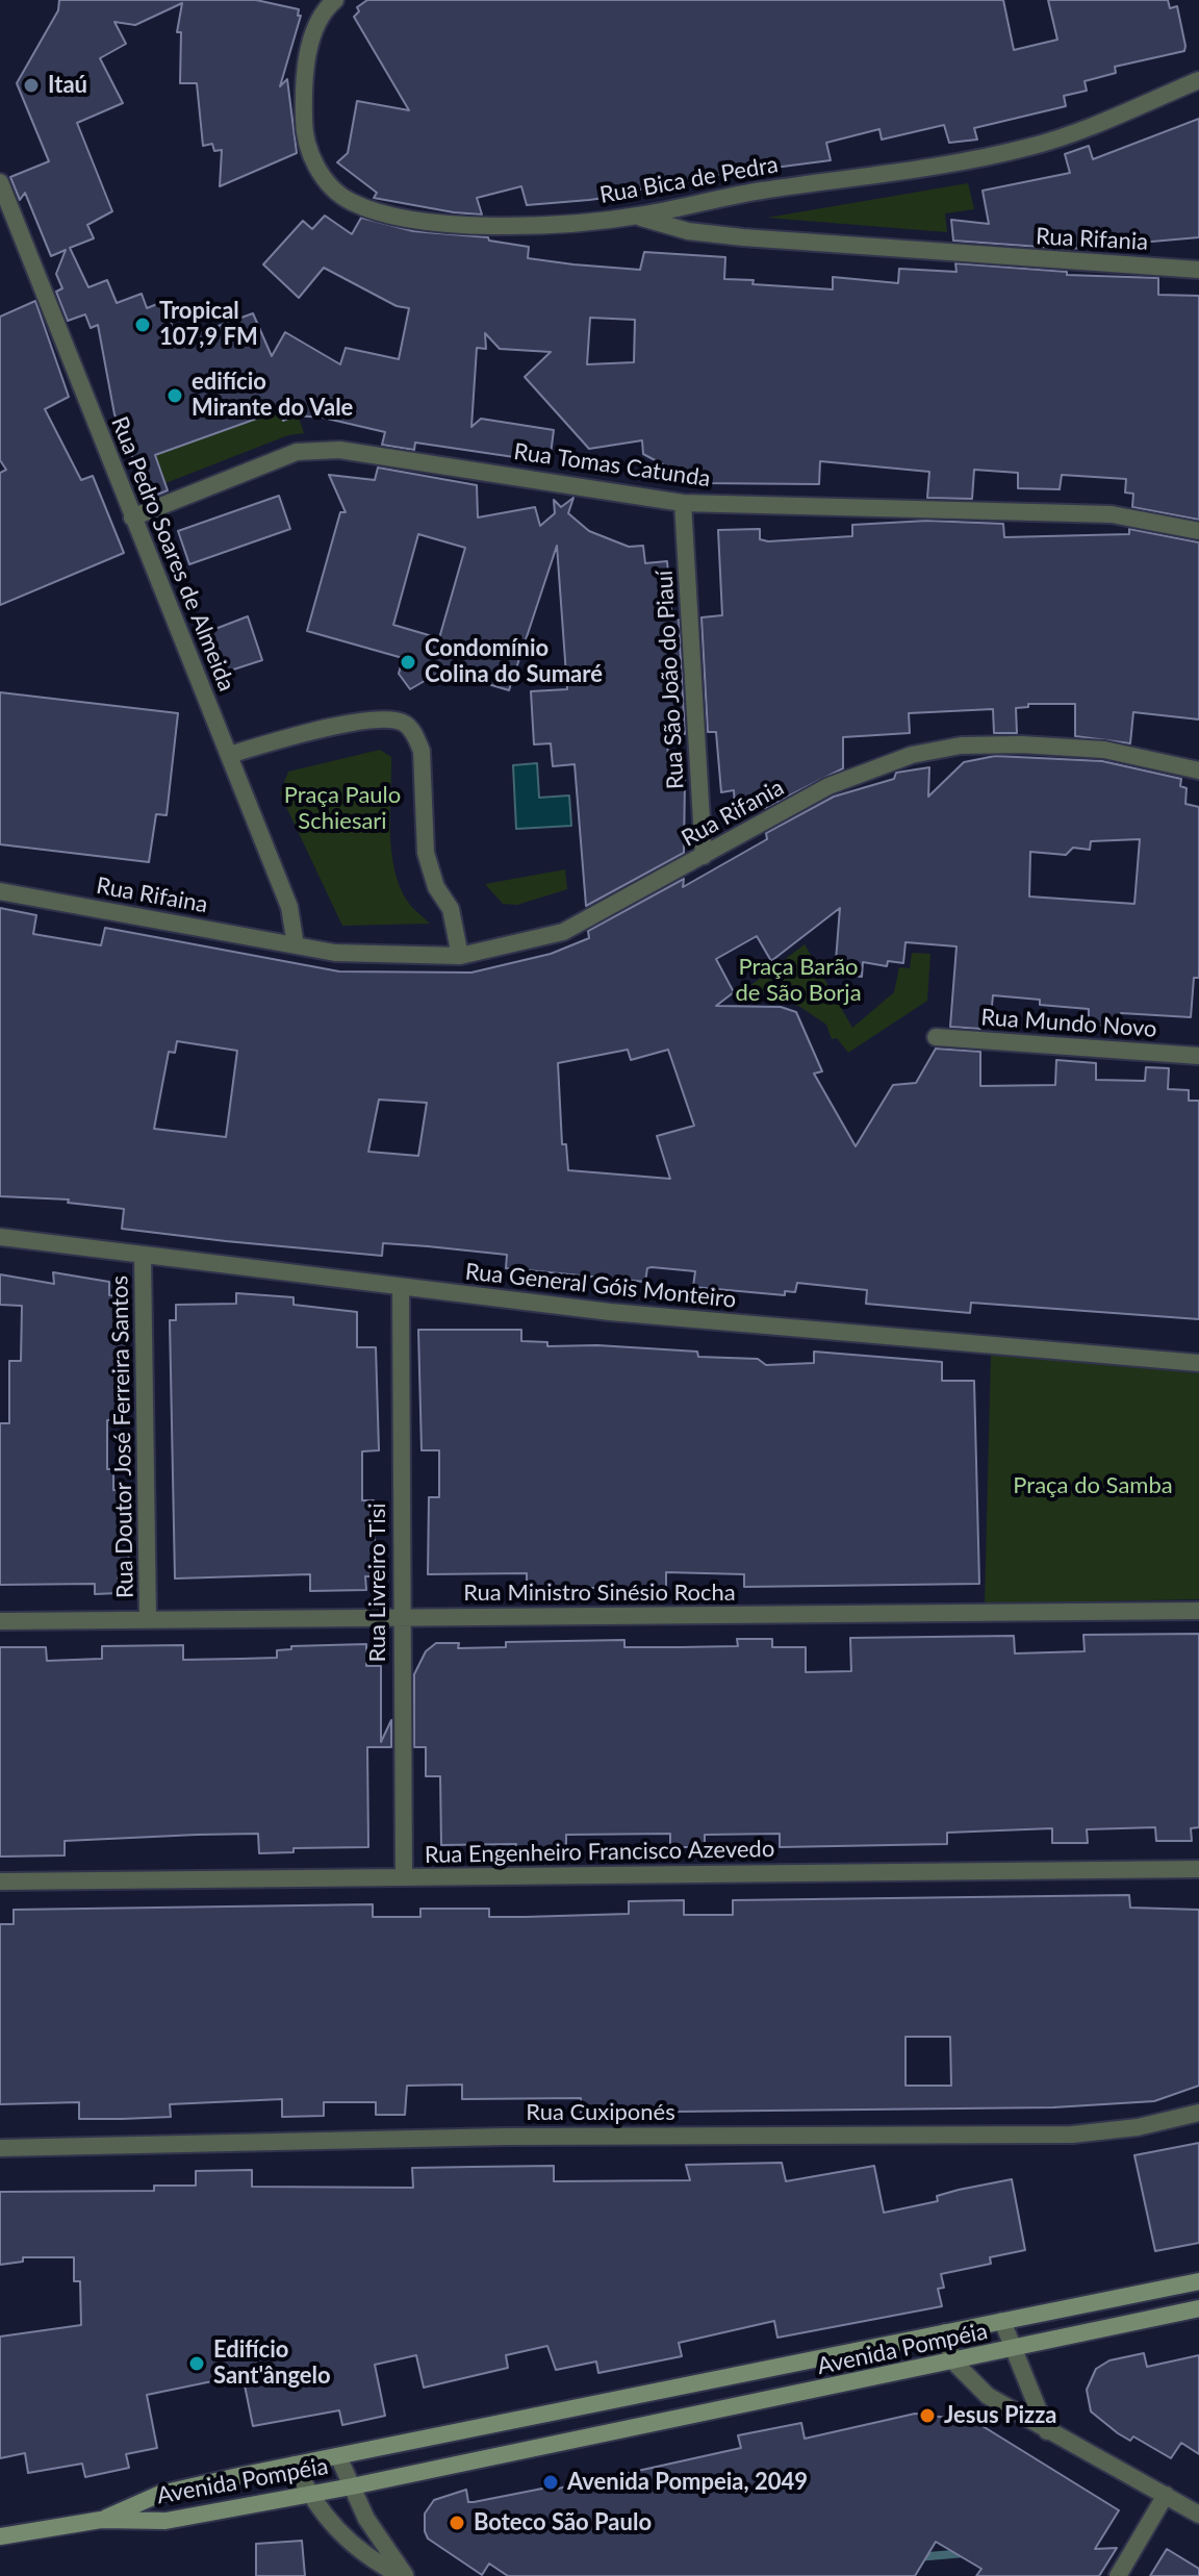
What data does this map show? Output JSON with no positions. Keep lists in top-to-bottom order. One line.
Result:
{"streets":{"main road":["Avenida Pompéia"],"street":["Rua Bica de Pedra","Rua Rifania","Rua Tomas Catunda","Rua Pedro Soares de Almeida","Rua São João do Piauí","Rua Rifaina","Rua Mundo Novo","Rua General Góis Monteiro","Rua Doutor José Ferreira Santos","Rua Livreiro Tisi","Rua Ministro Sinésio Rocha","Rua Engenheiro Francisco Azevedo","Rua Cuxiponés"]},"crossings":[["Rua Bica de Pedra","Rua Rifania"],["Rua Rifania","Rua Pedro Soares de Almeida"],["Rua Rifania","Rua São João do Piauí"],["Rua Rifania","Rua Rifaina"],["Rua Tomas Catunda","Rua Pedro Soares de Almeida"],["Rua Tomas Catunda","Rua São João do Piauí"],["Rua Pedro Soares de Almeida","Rua Rifaina"],["Rua General Góis Monteiro","Rua Doutor José Ferreira Santos"],["Rua General Góis Monteiro","Rua Livreiro Tisi"],["Rua Doutor José Ferreira Santos","Rua Ministro Sinésio Rocha"],["Rua Livreiro Tisi","Rua Ministro Sinésio Rocha"],["Rua Livreiro Tisi","Rua Engenheiro Francisco Azevedo"]],"parks":["Praça Paulo Schiesari","Praça Barão de São Borja","Praça do Samba"],"places":["Itaú","Tropical 107,9 FM","edifício Mirante do Vale","Condomínio Colina do Sumaré","Edifício Sant'ângelo","Jesus Pizza","Avenida Pompeia, 2049","Boteco São Paulo"]}
